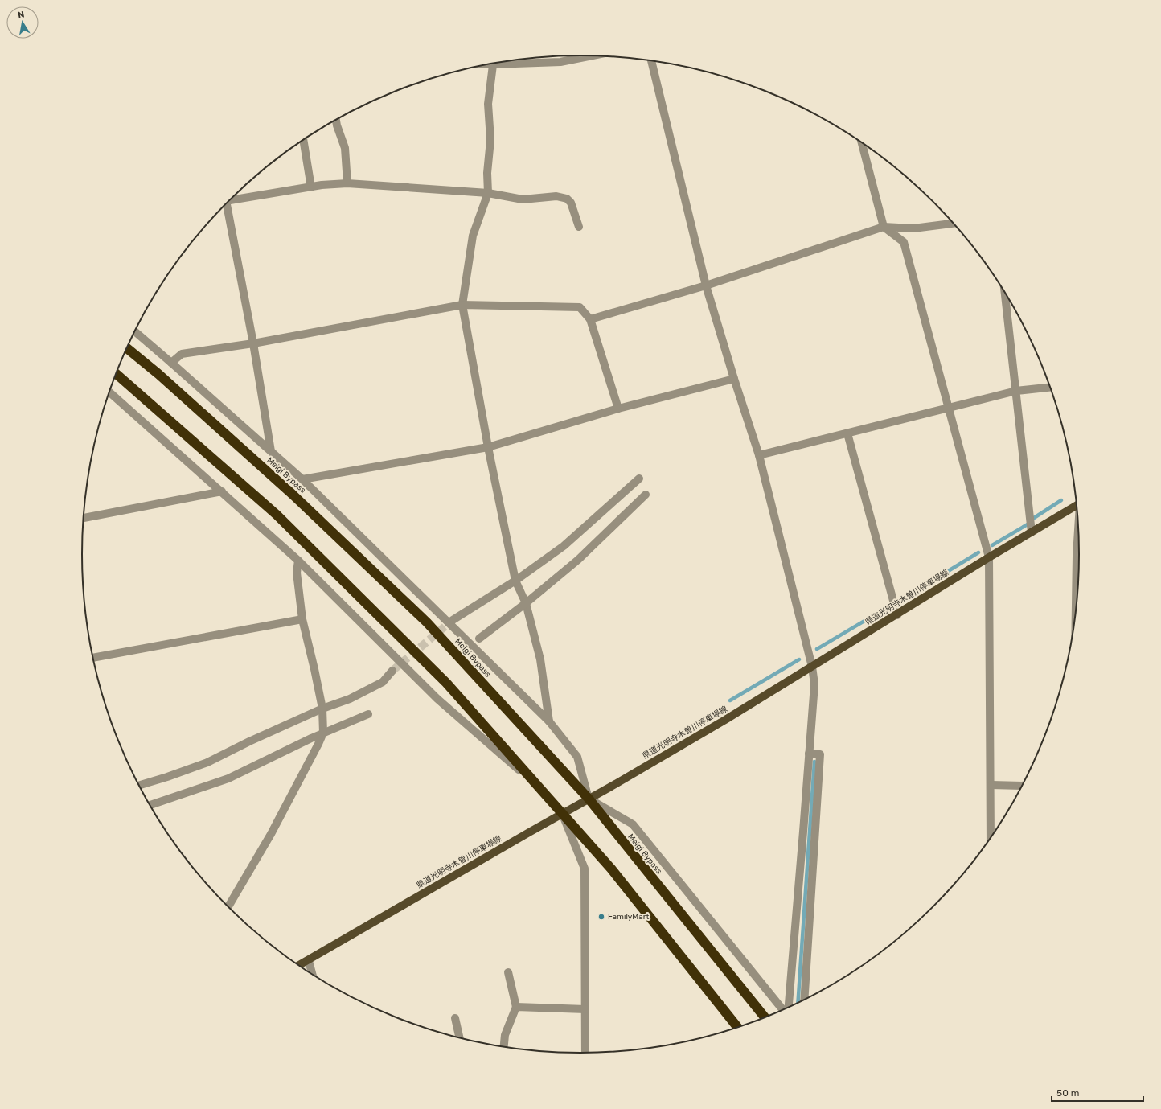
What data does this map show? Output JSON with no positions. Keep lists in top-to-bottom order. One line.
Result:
{"streets":{"highway":["Meigi Bypass"],"main road":["県道光明寺木曽川停車場線"]},"crossings":[["Meigi Bypass","県道光明寺木曽川停車場線"]],"places":["FamilyMart"],"scale_bar":"50 m","north":"top"}
